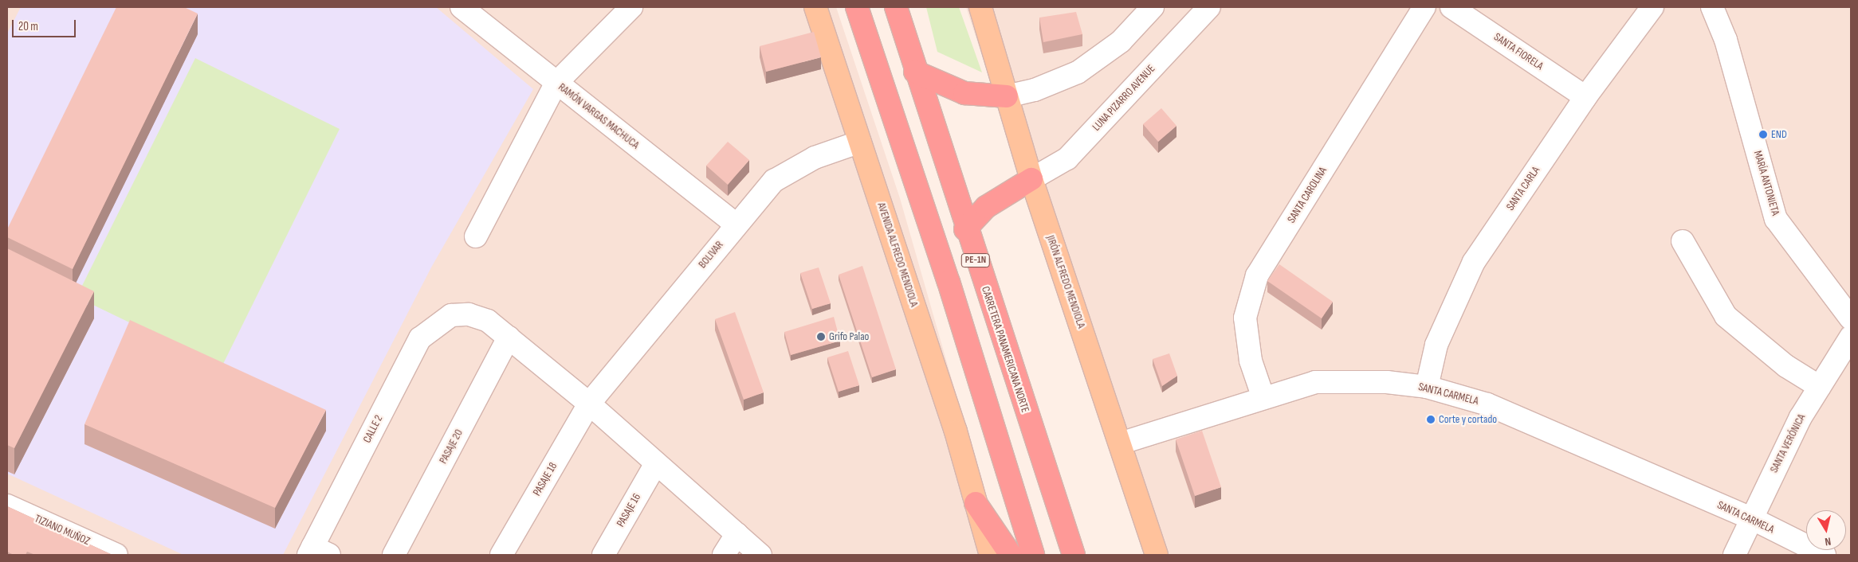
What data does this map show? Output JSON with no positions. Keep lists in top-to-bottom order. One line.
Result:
{"streets":{"highway":["PE-1N","CARRETERA PANAMERICANA NORTE"],"main road":["AVENIDA ALFREDO MENDIOLA","JIRÓN ALFREDO MENDIOLA"],"street":["SANTA FIORELA","LUNA PIZARRO AVENUE","RAMÓN VARGAS MACHUCA","MARÍA ANTONIETA","SANTA CARLA","SANTA CAROLINA","BOLIVAR","SANTA CARMELA","CALLE 2","SANTA VERÓNICA","PASAJE 20","PASAJE 18","PASAJE 16","TIZIANO MUÑOZ"]},"crossings":[["SANTA FIORELA","SANTA CARLA"],["LUNA PIZARRO AVENUE","JIRÓN ALFREDO MENDIOLA"],["RAMÓN VARGAS MACHUCA","BOLIVAR"],["SANTA CARLA","SANTA CARMELA"],["SANTA CAROLINA","SANTA CARMELA"],["BOLIVAR","AVENIDA ALFREDO MENDIOLA"],["BOLIVAR","PASAJE 18"],["JIRÓN ALFREDO MENDIOLA","SANTA CARMELA"],["SANTA CARMELA","SANTA VERÓNICA"],["CALLE 2","PASAJE 20"]],"places":["END","Grifo Palao","Corte y cortado"],"scale_bar":"20 m","north":"bottom"}
